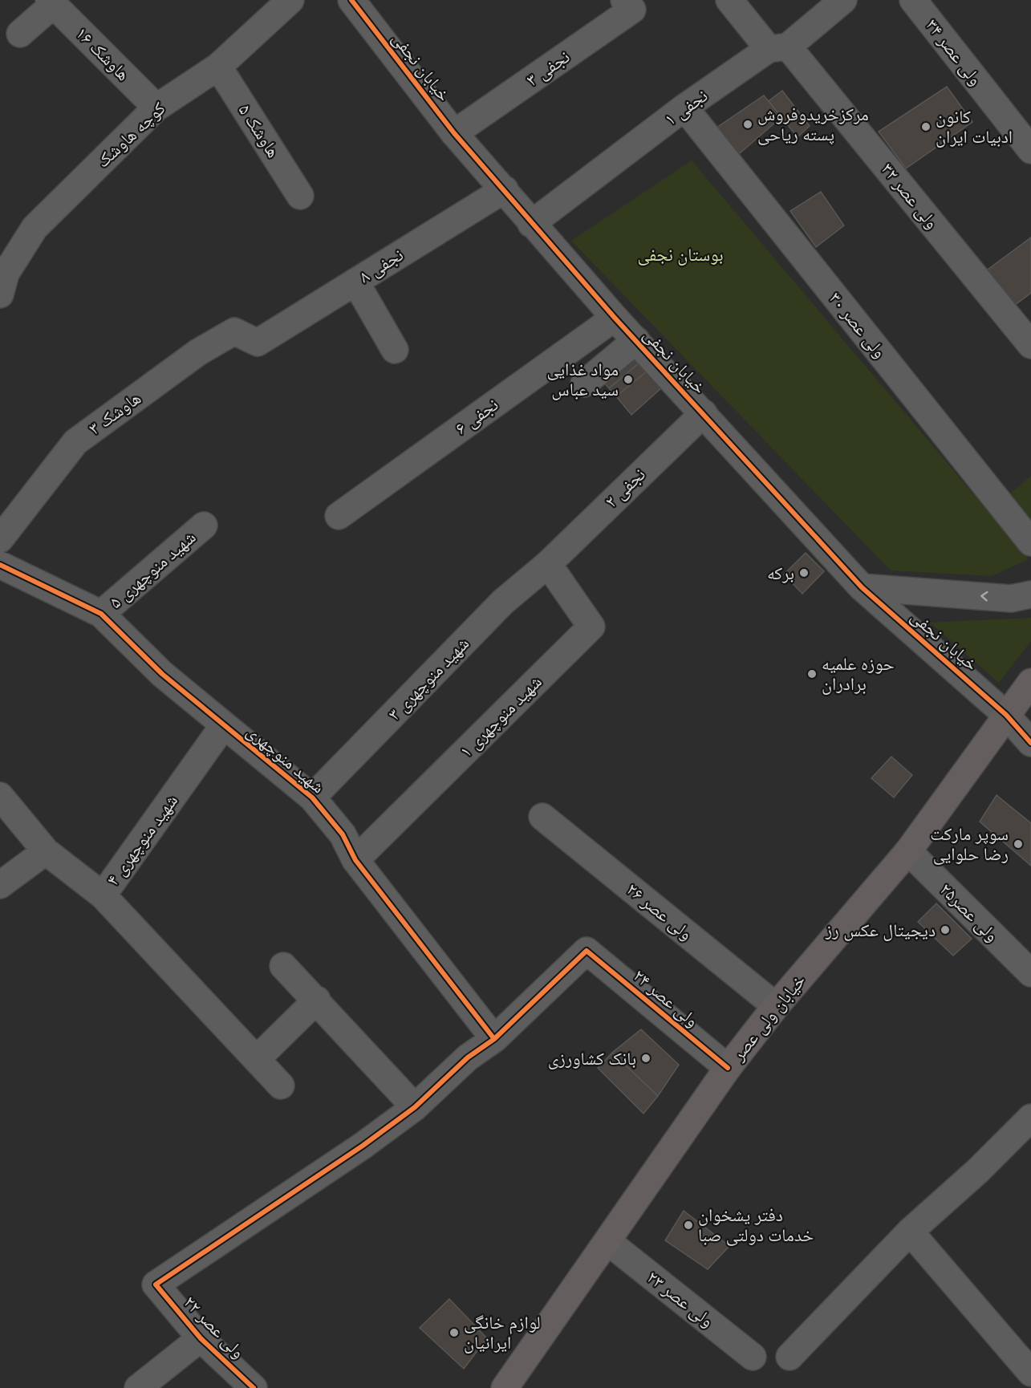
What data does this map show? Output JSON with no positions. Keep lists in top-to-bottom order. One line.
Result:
{"streets":{"main road":["خیابان ولی عصر"],"street":["ولی عصر ۳۴","هاوشک ۱۶","خیابان نجفی","نجفی ۳","نجفی ۱","هاوشک ۵","کوچه هاوشک","ولی عصر ۳۲","نجفی ۸","ولی عصر ۳۰","هاوشک ۳","نجفی ۶","نجفی ۲","شهید منوچهری ۵","شهید منوچهری ۳","شهید منوچهری ۱","شهید منوچهری","شهید منوچهری ۴","ولی عصر ۲۶","ولی عصر۲۵","ولی عصر ۲۴","ولی عصر ۲۳","ولی عصر ۲۲"]},"crossings":[["هاوشک ۱۶","کوچه هاوشک"],["خیابان نجفی","نجفی ۳"],["خیابان نجفی","نجفی ۱"],["خیابان نجفی","نجفی ۸"],["خیابان نجفی","نجفی ۶"],["خیابان نجفی","نجفی ۲"],["خیابان نجفی","خیابان ولی عصر"],["نجفی ۱","ولی عصر ۳۲"],["نجفی ۱","ولی عصر ۳۰"],["هاوشک ۵","کوچه هاوشک"],["نجفی ۸","هاوشک ۳"],["نجفی ۲","شهید منوچهری ۳"],["نجفی ۲","شهید منوچهری ۱"],["شهید منوچهری ۵","شهید منوچهری"],["شهید منوچهری ۳","شهید منوچهری ۱"],["شهید منوچهری ۳","شهید منوچهری"],["شهید منوچهری ۱","شهید منوچهری"],["شهید منوچهری","شهید منوچهری ۴"],["شهید منوچهری","ولی عصر ۲۴"],["ولی عصر ۲۶","خیابان ولی عصر"],["ولی عصر۲۵","خیابان ولی عصر"],["ولی عصر ۲۴","خیابان ولی عصر"],["خیابان ولی عصر","ولی عصر ۲۳"]],"parks":["بوستان نجفی"],"places":["مرکزخریدوفروش پسته ریاحی","کانون ادبیات ایران","مواد غذایی سید عباس","برکه","حوزه علمیه برادران","سوپر مارکت رضا حلوایی","دیجیتال عکس رز","بانک کشاورزی","دفتر یشخوان خدمات دولتی صبا","لوازم خانگی ایرانیان"]}
